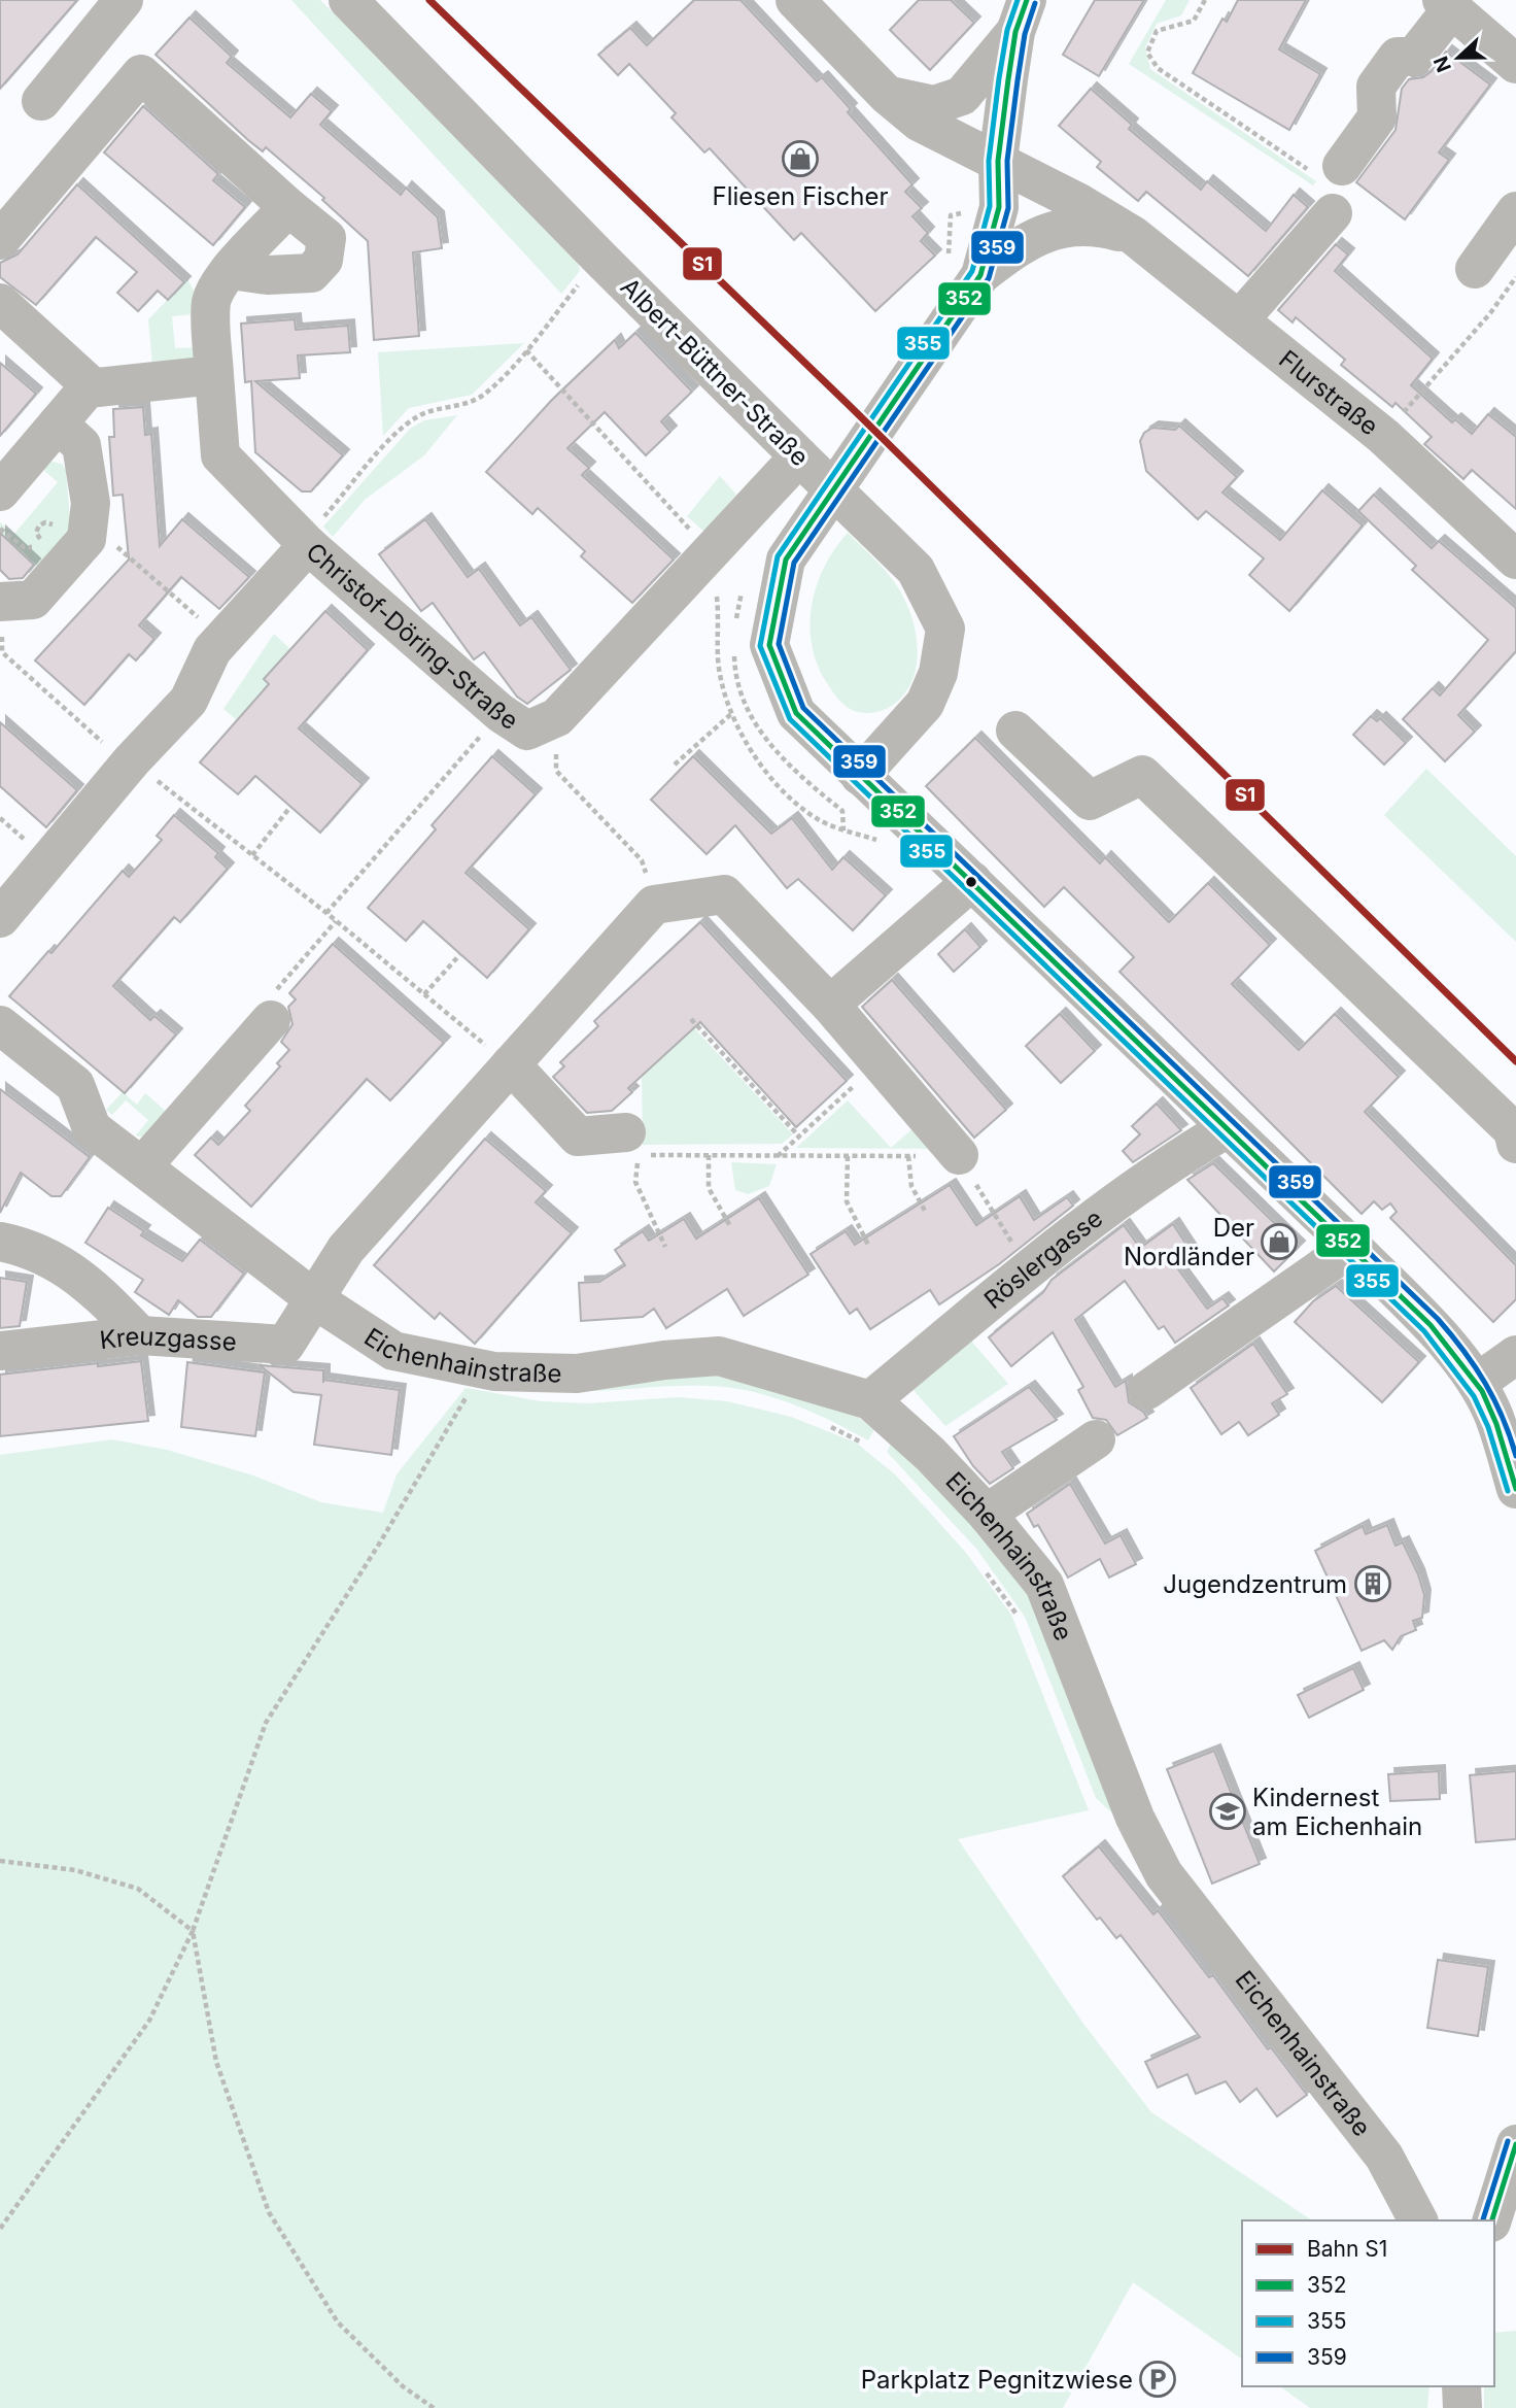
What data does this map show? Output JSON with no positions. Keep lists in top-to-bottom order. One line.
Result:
{"streets":{"street":["Albert-Büttner-Straße","Flurstraße","Christof-Döring-Straße","Röslergasse","Kreuzgasse","Eichenhainstraße"]},"crossings":[["Albert-Büttner-Straße","Christof-Döring-Straße"],["Röslergasse","Eichenhainstraße"],["Kreuzgasse","Eichenhainstraße"]],"places":{"shop":["Fliesen Fischer","Der Nordländer"],"building":["Jugendzentrum"],"school or university":["Kindernest am Eichenhain"],"parking":["Parkplatz Pegnitzwiese"]},"lines":["rail line S1","transit line 352","transit line 355","transit line 359"],"legend":["Bahn S1","352","355","359"],"north":"left"}
